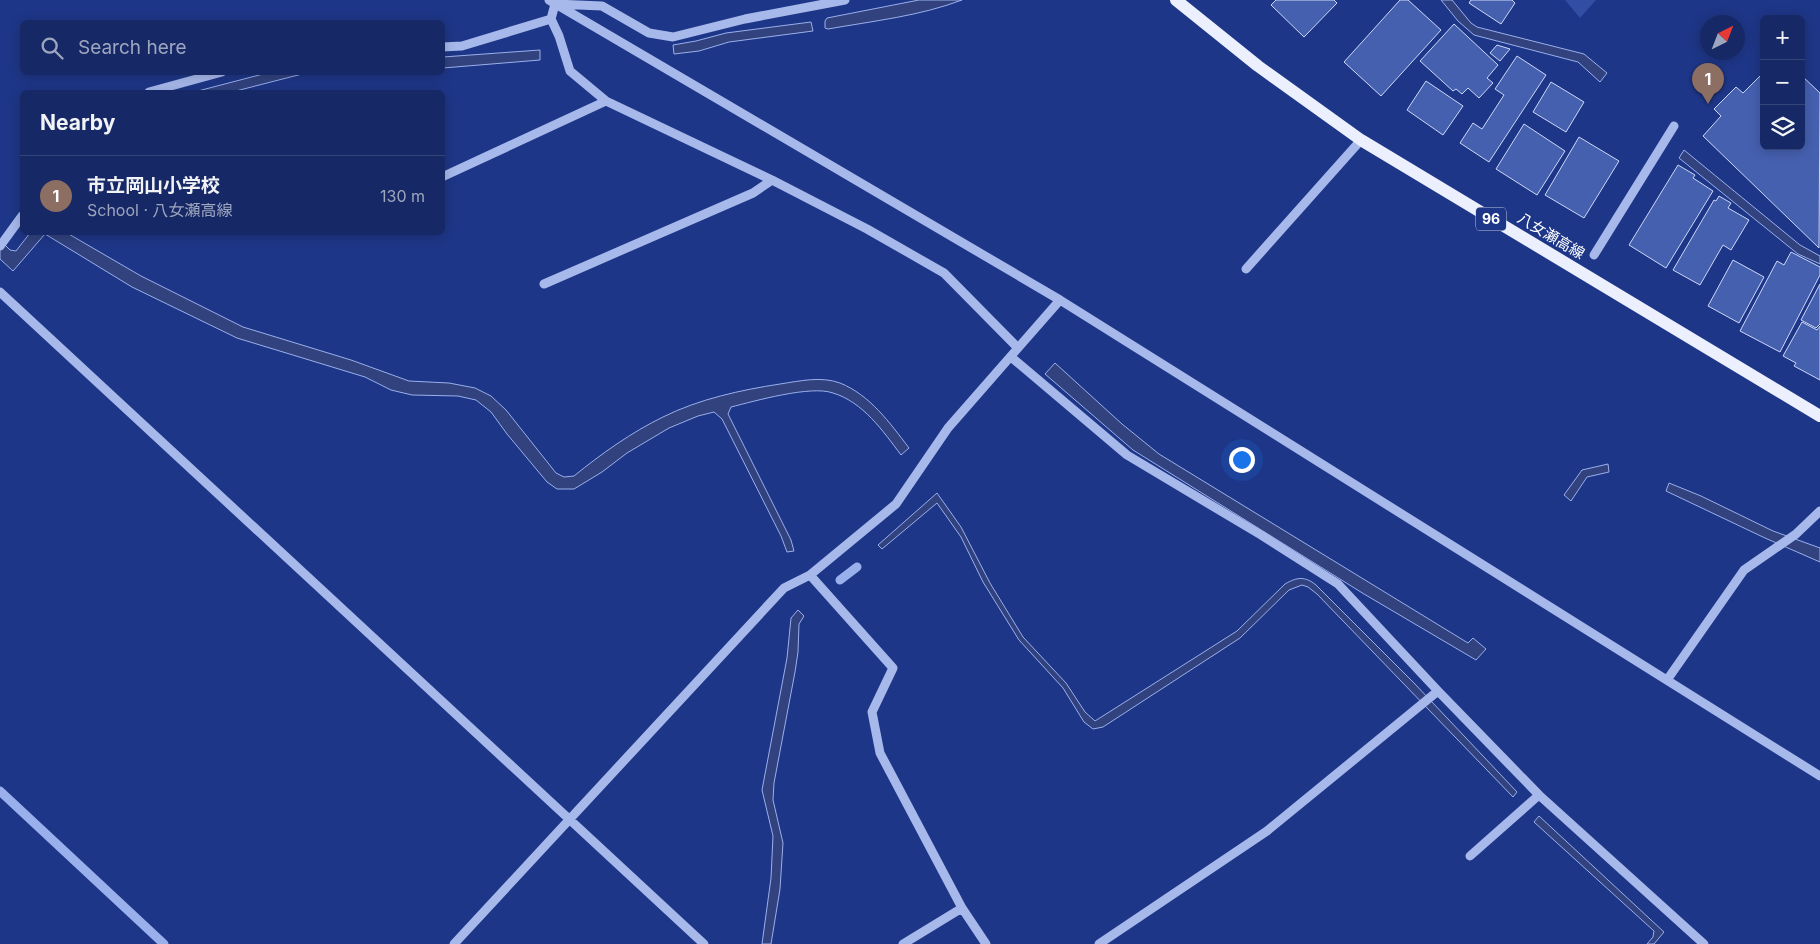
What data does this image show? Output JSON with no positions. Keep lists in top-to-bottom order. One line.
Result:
{"streets":{"main road":["96","八女瀬高線"]},"north":"top right","page":{"map_buttons":["+","−"],"search":"Search here","pins":"1","heading":"Nearby","list":[{"mark":"1","name":"市立岡山小学校","note":"School · 八女瀬高線","value":"130 m"}]}}
